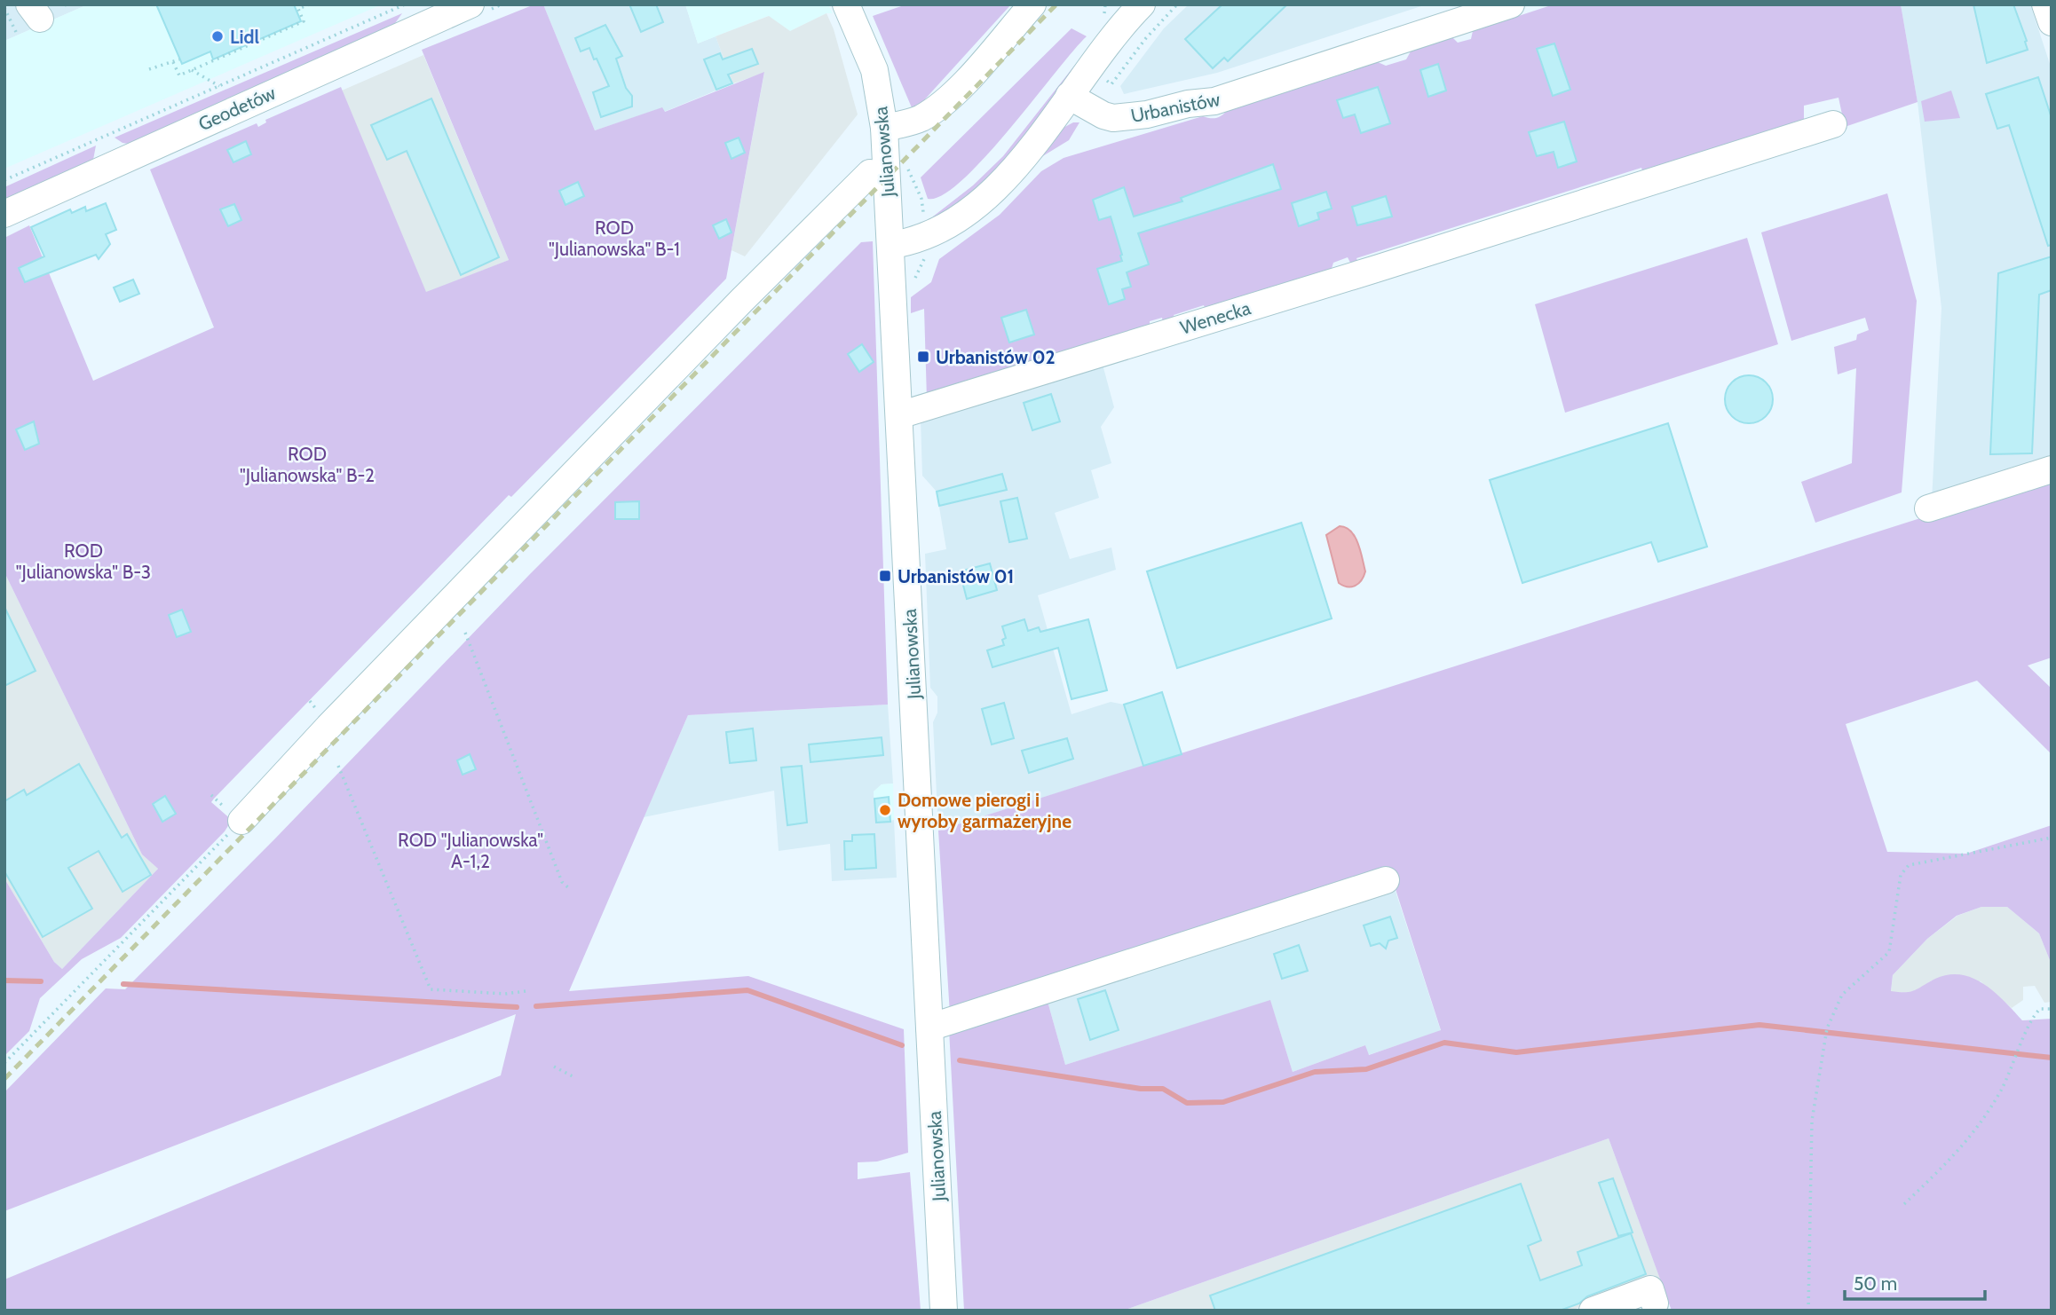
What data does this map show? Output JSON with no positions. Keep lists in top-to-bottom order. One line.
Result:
{"streets":{"street":["Urbanistów","Geodetów","Julianowska","Wenecka"]},"crossings":[["Julianowska","Wenecka"]],"parks":["ROD \"Julianowska\" B-1","ROD \"Julianowska\" B-2","ROD \"Julianowska\" B-3","ROD \"Julianowska\" A-1,2"],"places":{"other":["Lidl","Domowe pierogi i wyroby garmażeryjne"],"transit":["Urbanistów 02","Urbanistów 01"]},"scale_bar":"50 m"}
